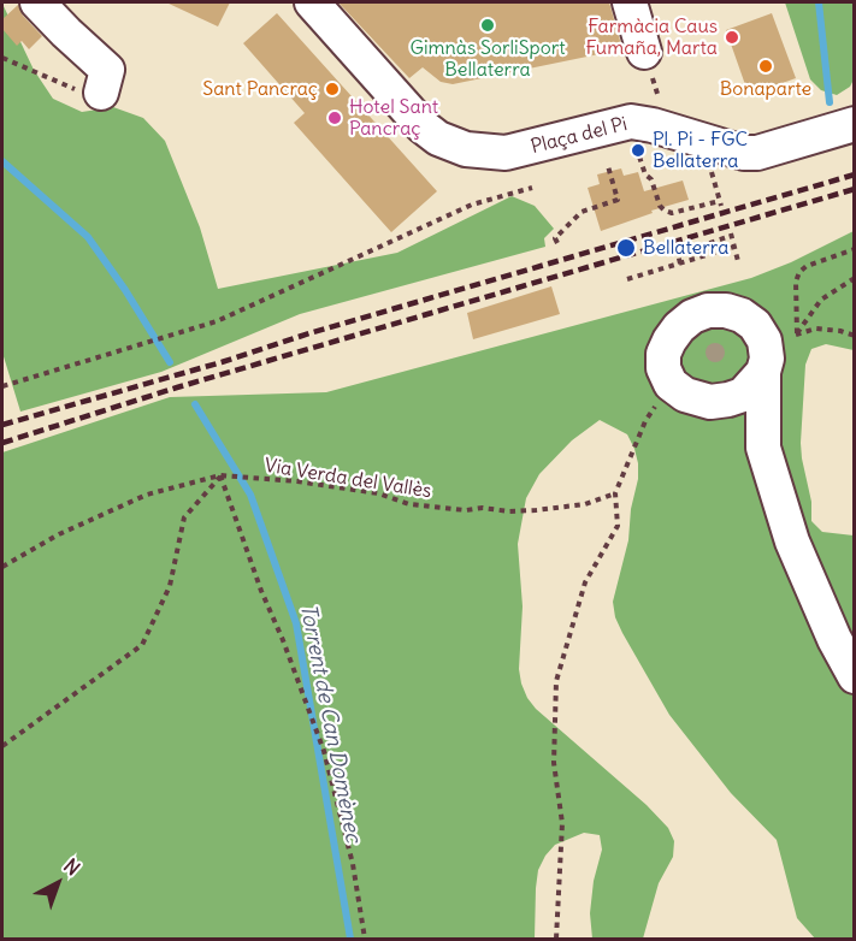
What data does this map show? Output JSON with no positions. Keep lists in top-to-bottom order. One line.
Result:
{"streets":{"street":["Plaça del Pi"],"path":["Via Verda del Vallès"]},"water":["Torrent de Can Domènec"],"places":["Gimnàs SorliSport Bellaterra","Farmàcia Caus Fumaña, Marta","Bonaparte","Sant Pancraç","Hotel Sant Pancraç","Pl. Pi - FGC Bellaterra","Bellaterra"],"north":"top right"}
